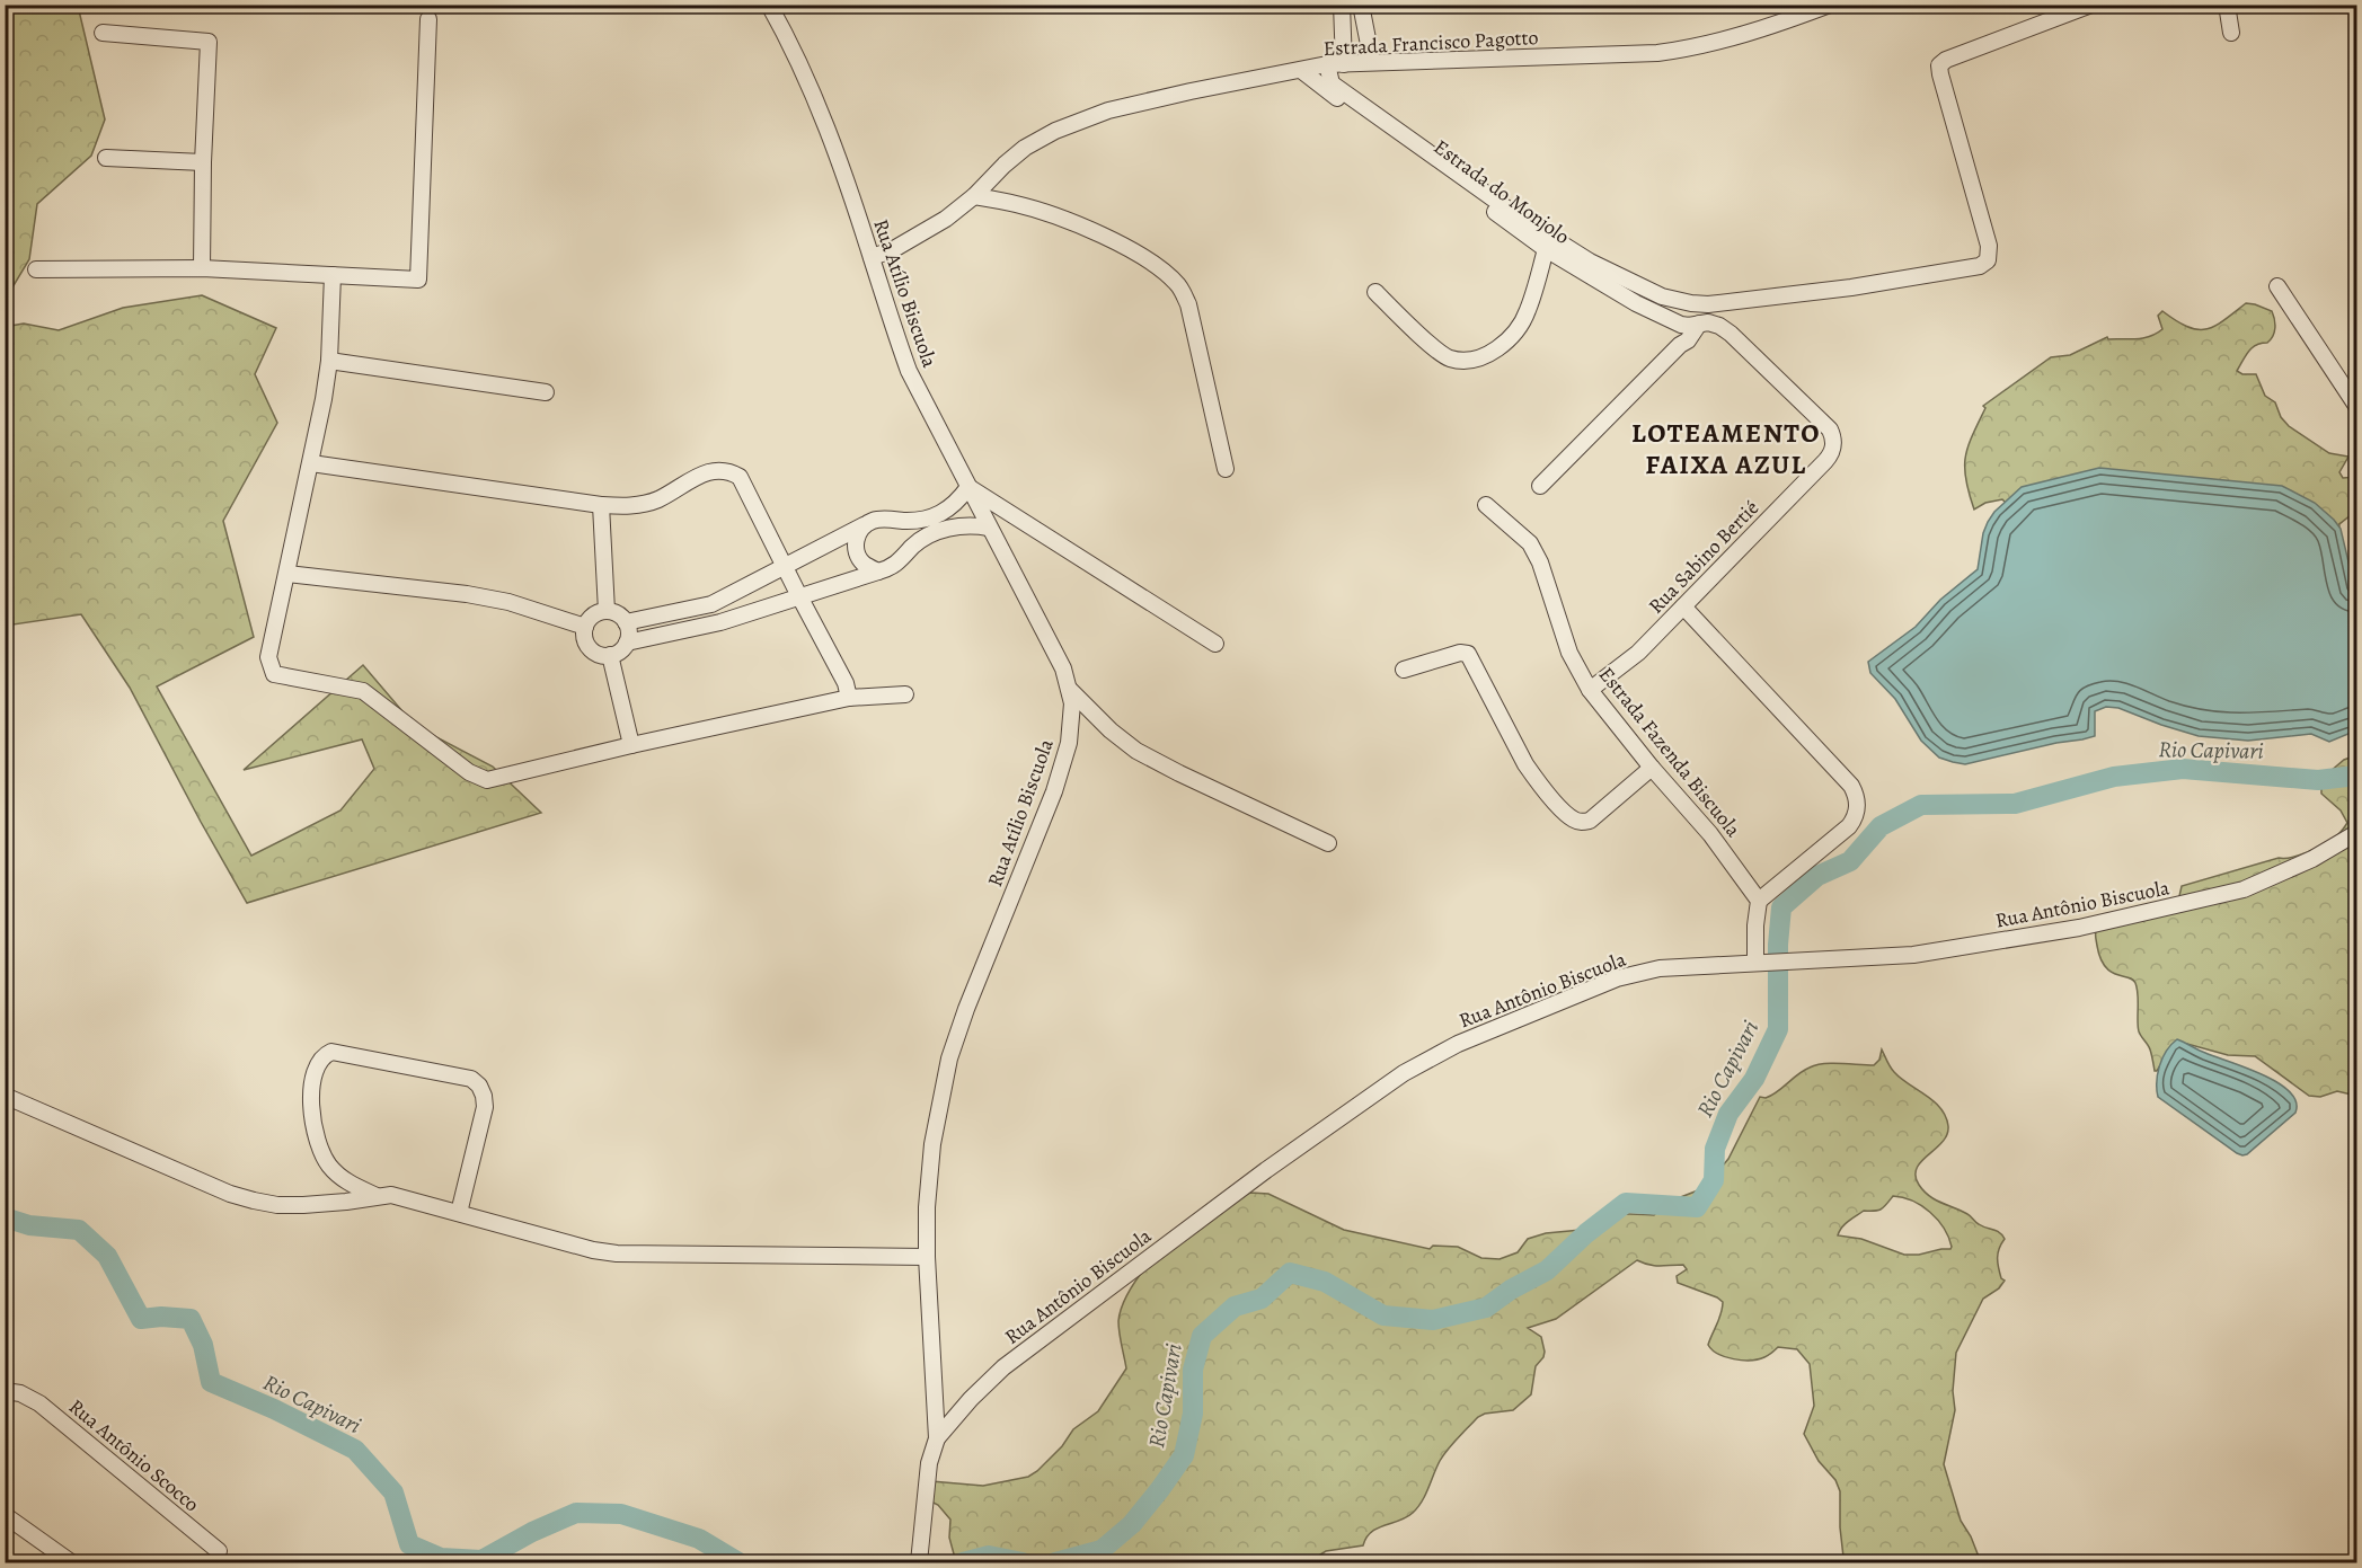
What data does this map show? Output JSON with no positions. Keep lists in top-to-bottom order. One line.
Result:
{"streets":{"street":["Estrada Francisco Pagotto","Estrada do Monjolo","Rua Atílio Biscuola","Rua Sabino Bertié","Estrada Fazenda Biscuola","Rua Antônio Biscuola","Rua Antônio Scocco"]},"crossings":[["Estrada Francisco Pagotto","Estrada do Monjolo"],["Estrada Francisco Pagotto","Rua Atílio Biscuola"],["Estrada do Monjolo","Rua Sabino Bertié"],["Rua Atílio Biscuola","Rua Antônio Biscuola"],["Rua Sabino Bertié","Estrada Fazenda Biscuola"]],"districts":["LOTEAMENTO FAIXA AZUL"],"water":["Rio Capivari"]}
